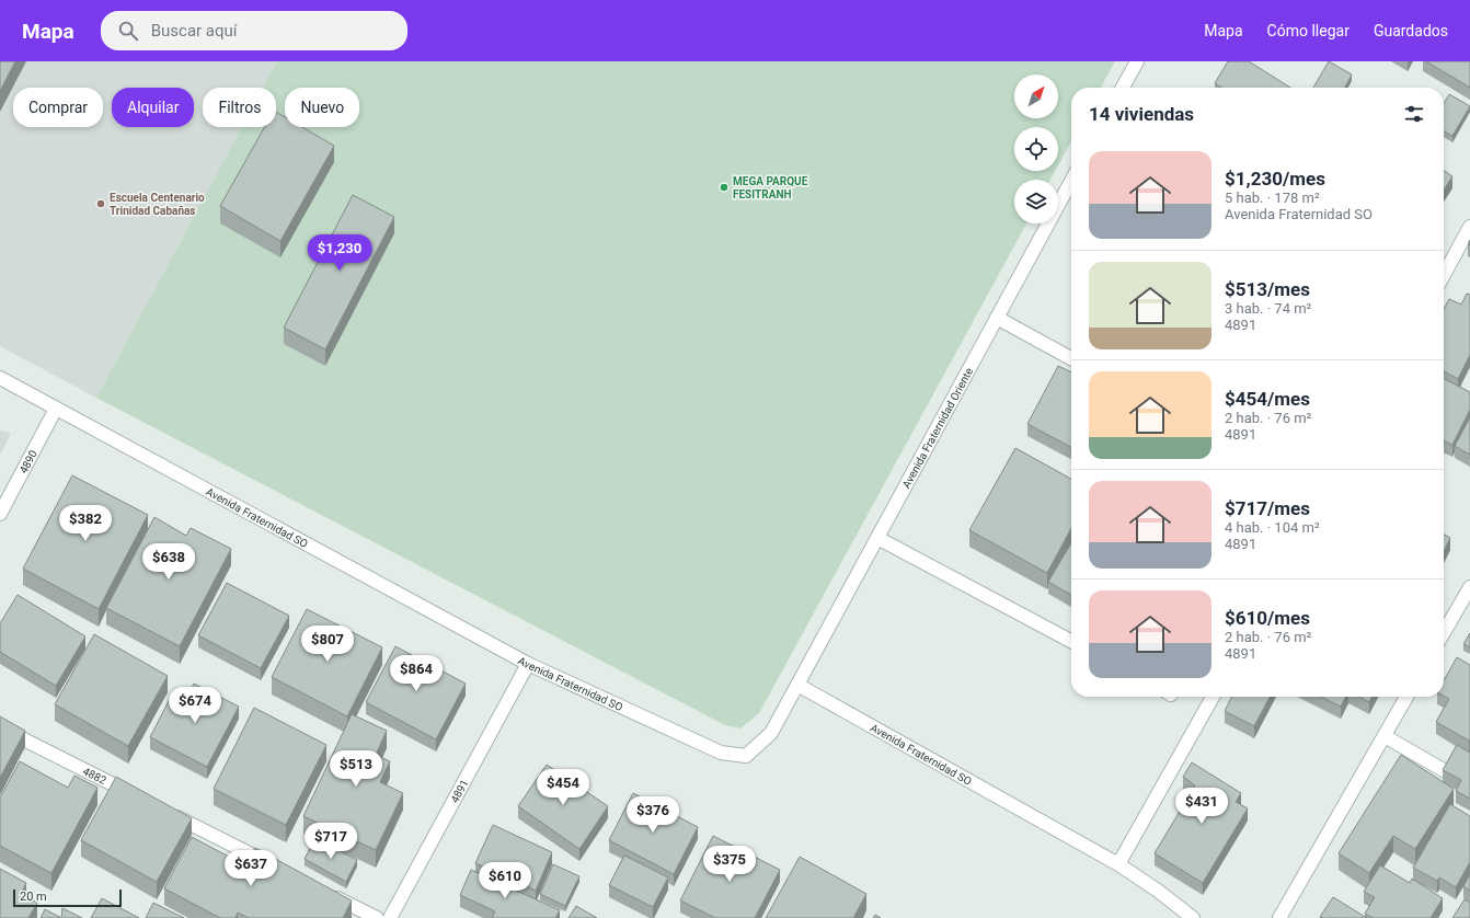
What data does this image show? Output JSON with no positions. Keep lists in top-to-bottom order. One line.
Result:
{"streets":{"street":["Avenida Fraternidad Oriente","4890","Avenida Fraternidad SO","4882","4891"]},"crossings":[["Avenida Fraternidad Oriente","Avenida Fraternidad SO"],["4890","Avenida Fraternidad SO"],["Avenida Fraternidad SO","4891"]],"places":["MEGA PARQUE FESITRANH","Escuela Centenario Trinidad Cabañas"],"scale_bar":"20 m","north":"top right","page":{"header":"Mapa","search":"Buscar aquí","nav":["Mapa","Cómo llegar","Guardados"],"chip":["Comprar","Alquilar","Filtros","Nuevo"],"heading":"14 viviendas","list":[{"name":"$1,230/mes","note":"5 hab. · 178 m² · Avenida Fraternidad SO"},{"name":"$513/mes","note":"3 hab. · 74 m² · 4891"},{"name":"$454/mes","note":"2 hab. · 76 m² · 4891"},{"name":"$717/mes","note":"4 hab. · 104 m² · 4891"},{"name":"$610/mes","note":"2 hab. · 76 m² · 4891"}],"price":["$1,230","$382","$638","$807","$864","$674","$513","$454","$431","$376","$717","$375","$637","$610"],"scale":"20 m"}}
